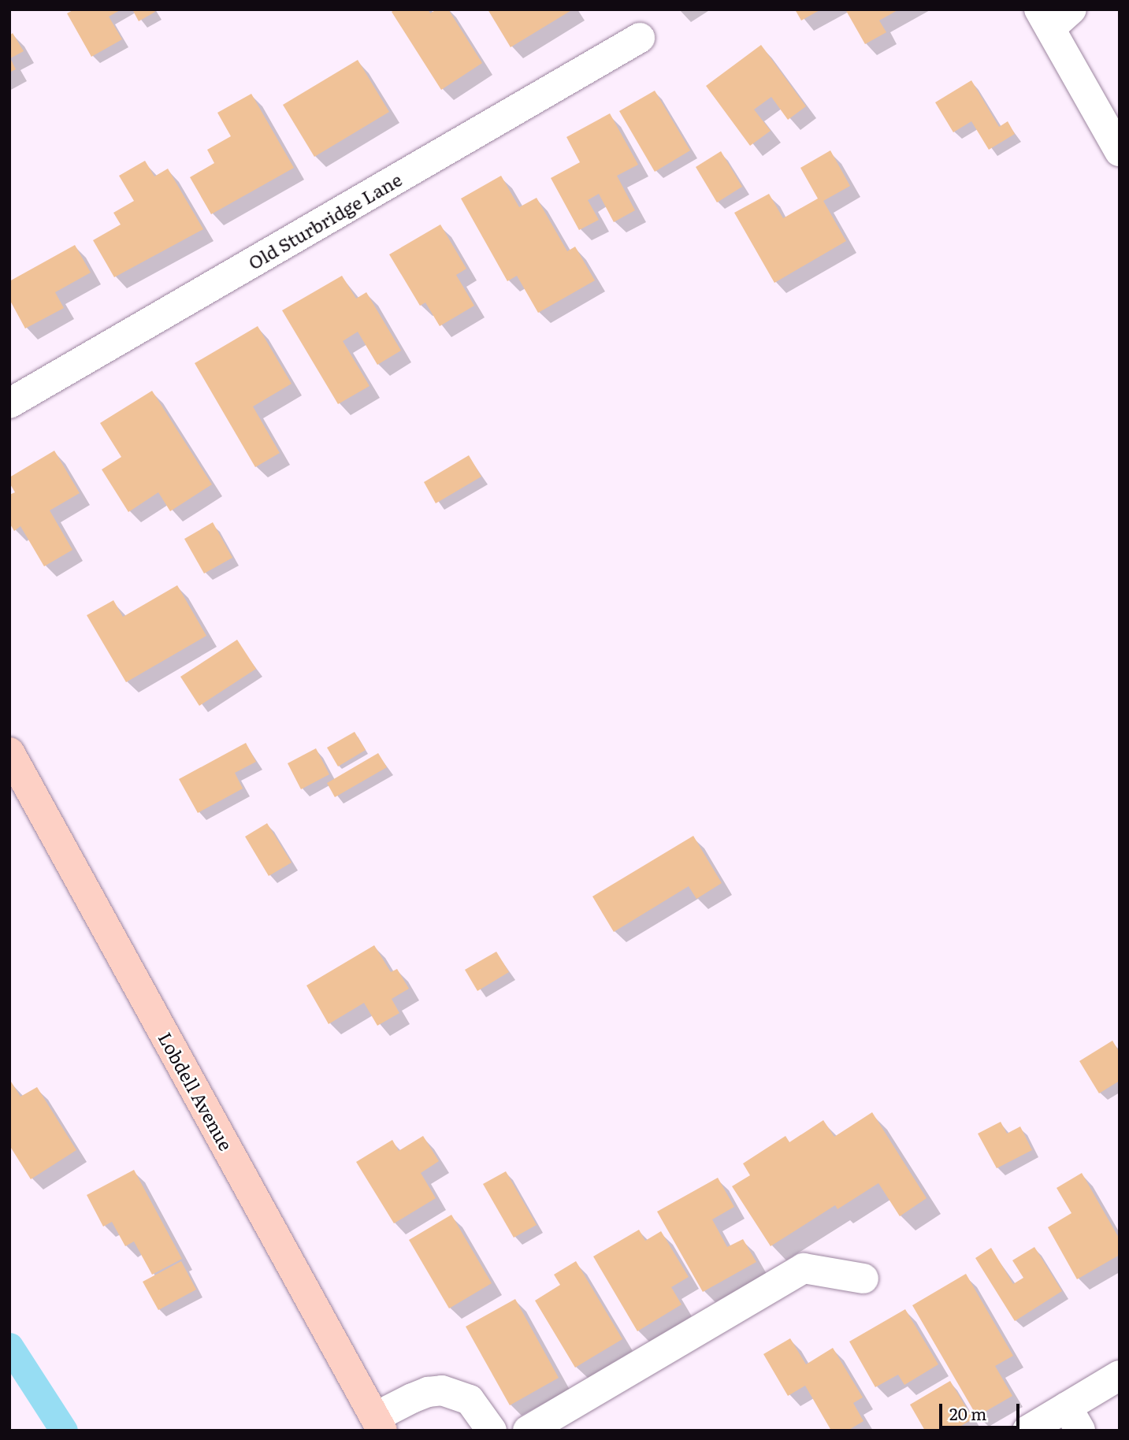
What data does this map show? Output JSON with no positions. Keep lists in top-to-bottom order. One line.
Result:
{"streets":{"main road":["Lobdell Avenue"],"street":["Old Sturbridge Lane"]},"scale_bar":"20 m"}
